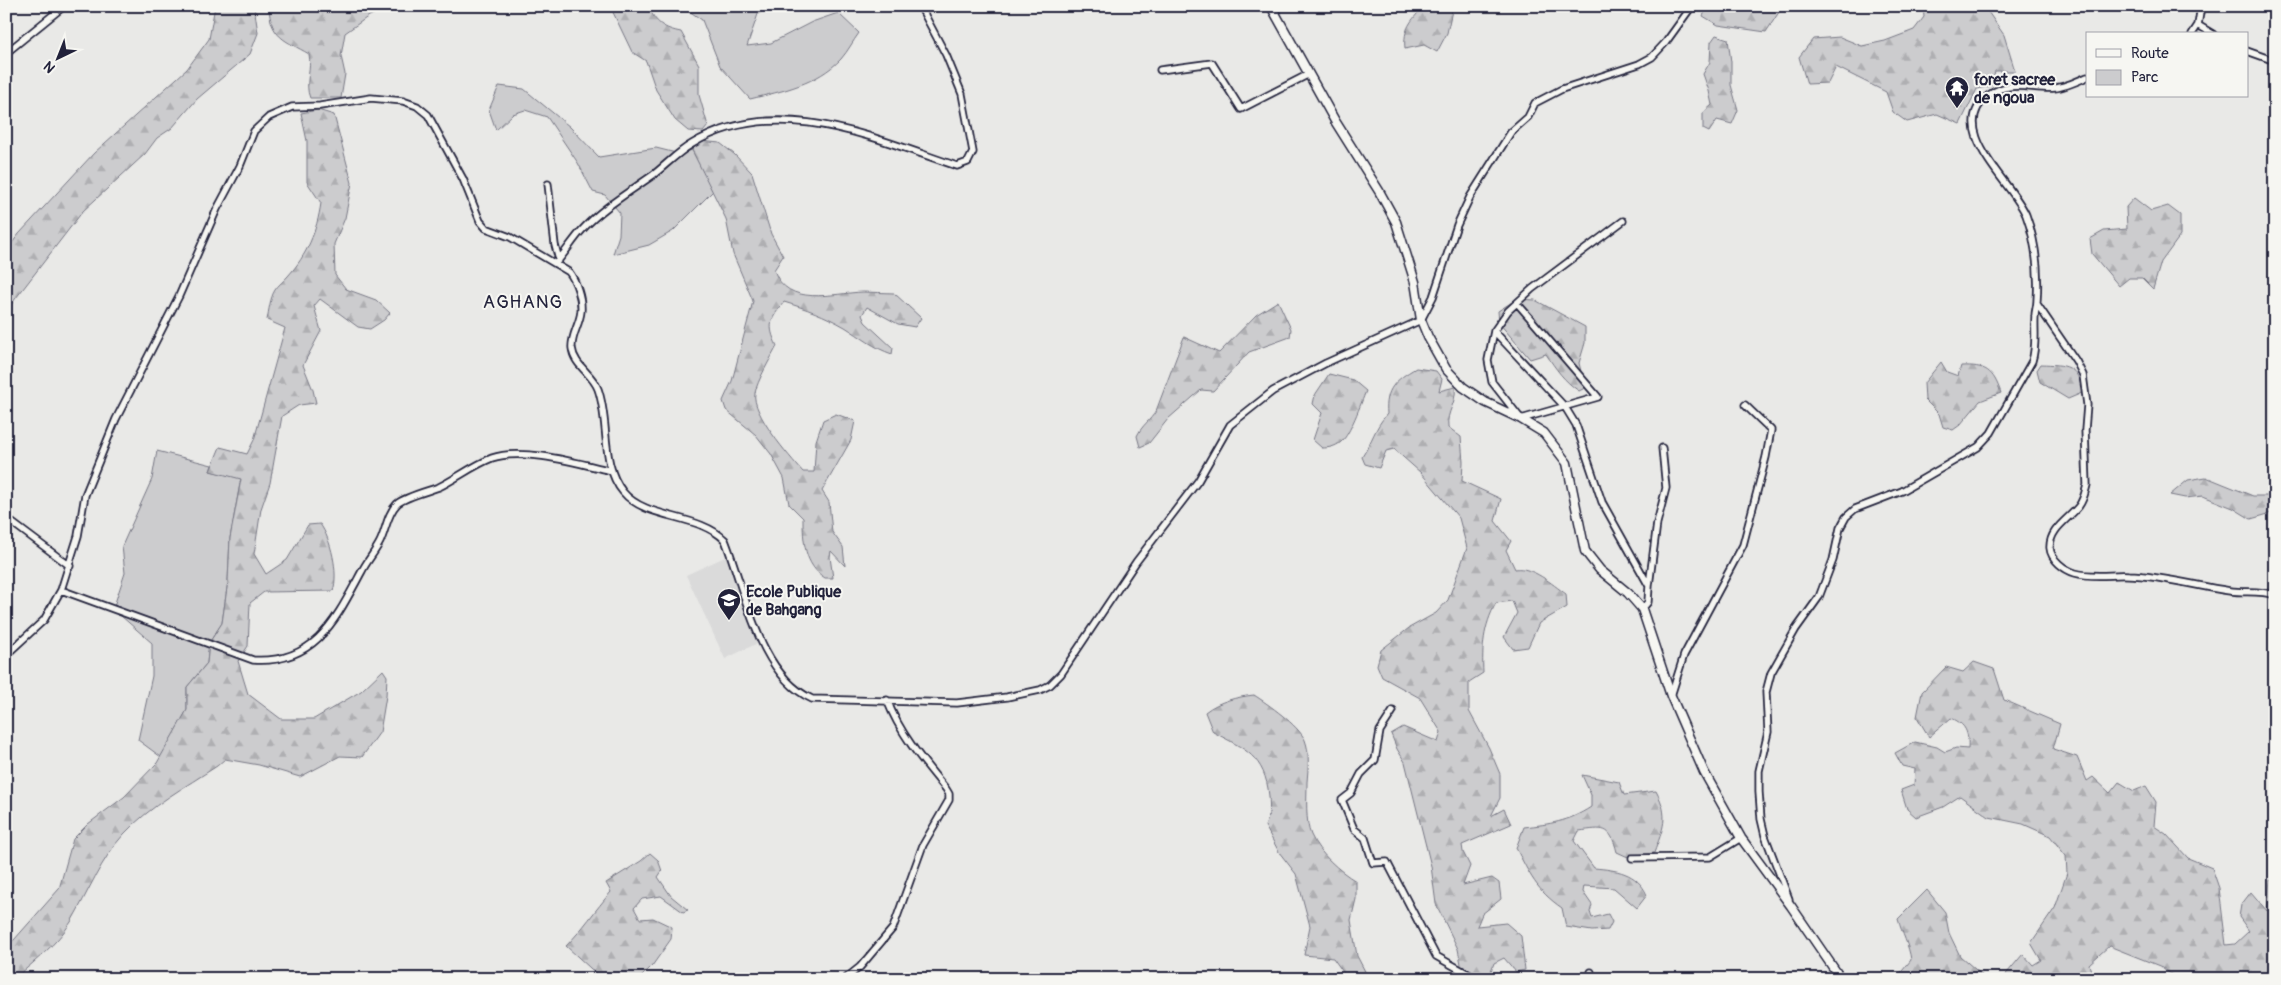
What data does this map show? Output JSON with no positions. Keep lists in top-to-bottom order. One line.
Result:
{"districts":["AGHANG"],"places":{"temple":["foret sacree de ngoua"],"school or university":["Ecole Publique de Bahgang"]},"legend":["Route","Parc"],"north":"bottom left"}
